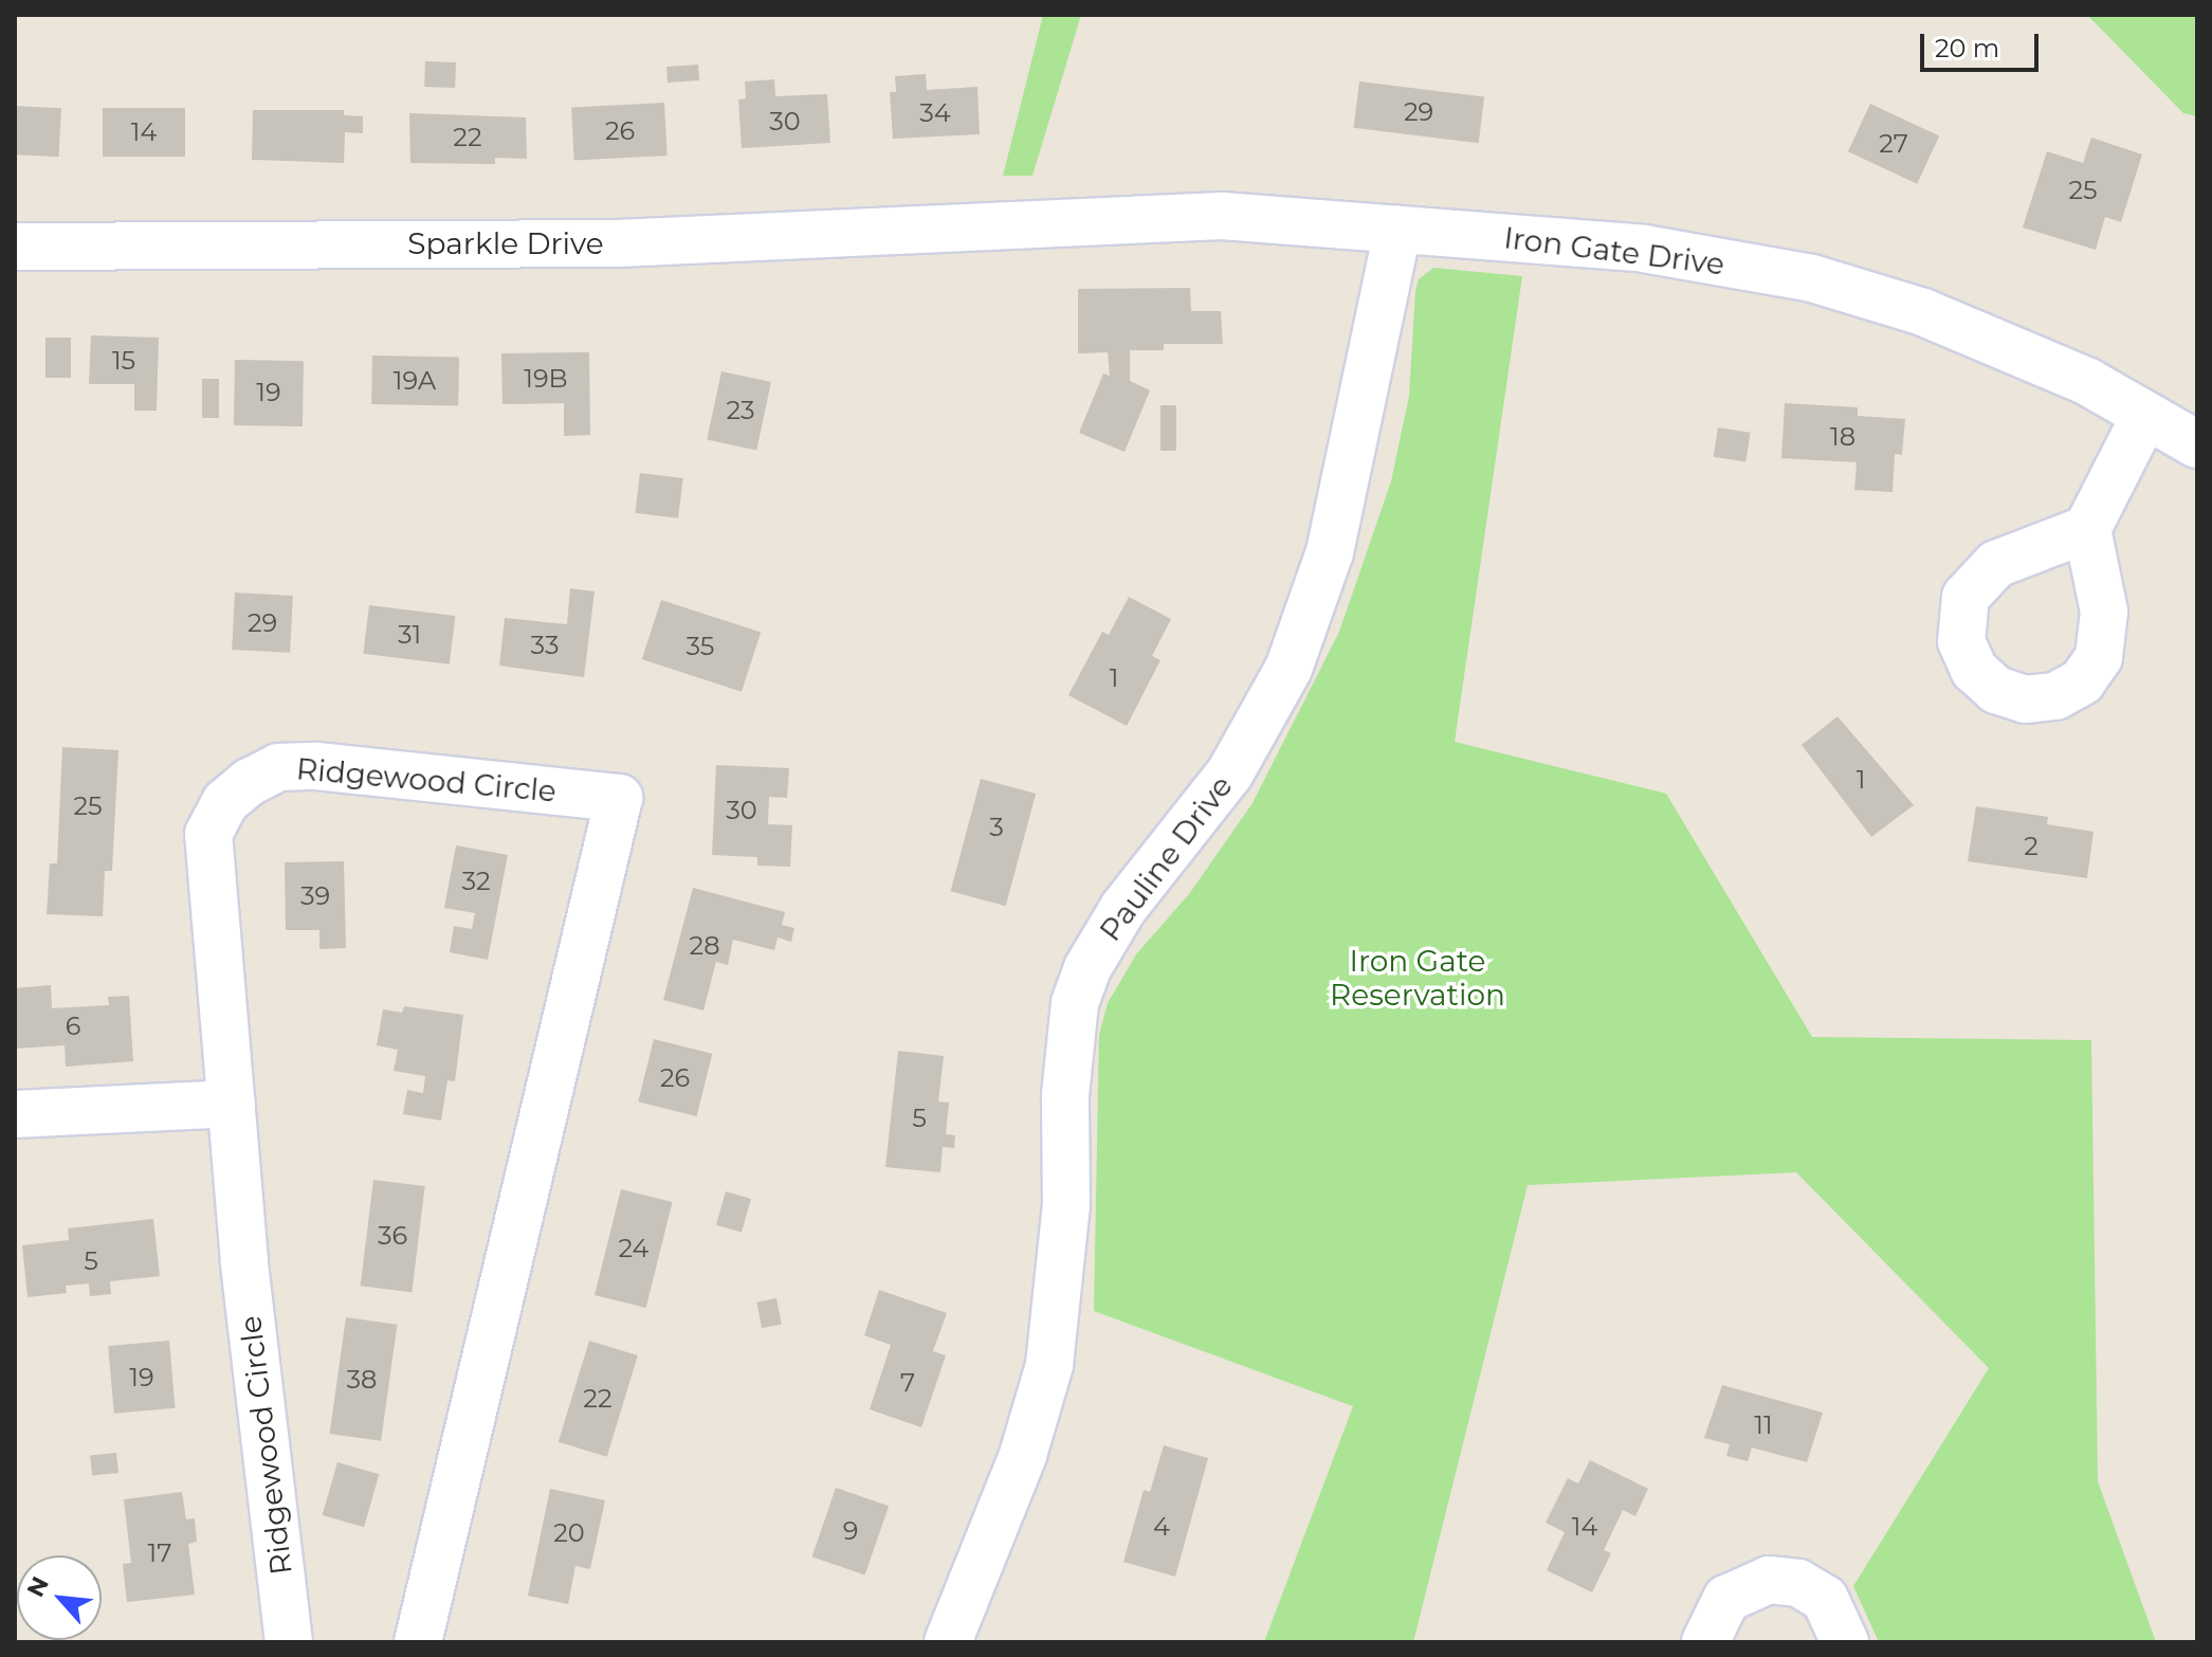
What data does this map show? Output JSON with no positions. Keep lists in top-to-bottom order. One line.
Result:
{"streets":{"street":["Sparkle Drive","Iron Gate Drive","Ridgewood Circle","Pauline Drive"]},"crossings":[["Sparkle Drive","Iron Gate Drive"],["Iron Gate Drive","Pauline Drive"]],"parks":["Iron Gate Reservation"],"house_numbers":["29","34","30","26","14","22","27","25","15","19B","19A","19","23","18","29","31","33","35","1","1","25","30","3","2","32","39","28","6","26","5","36","24","5","19","38","7","22","11","4","14","9","20","17"],"scale_bar":"20 m","north":"top left"}
